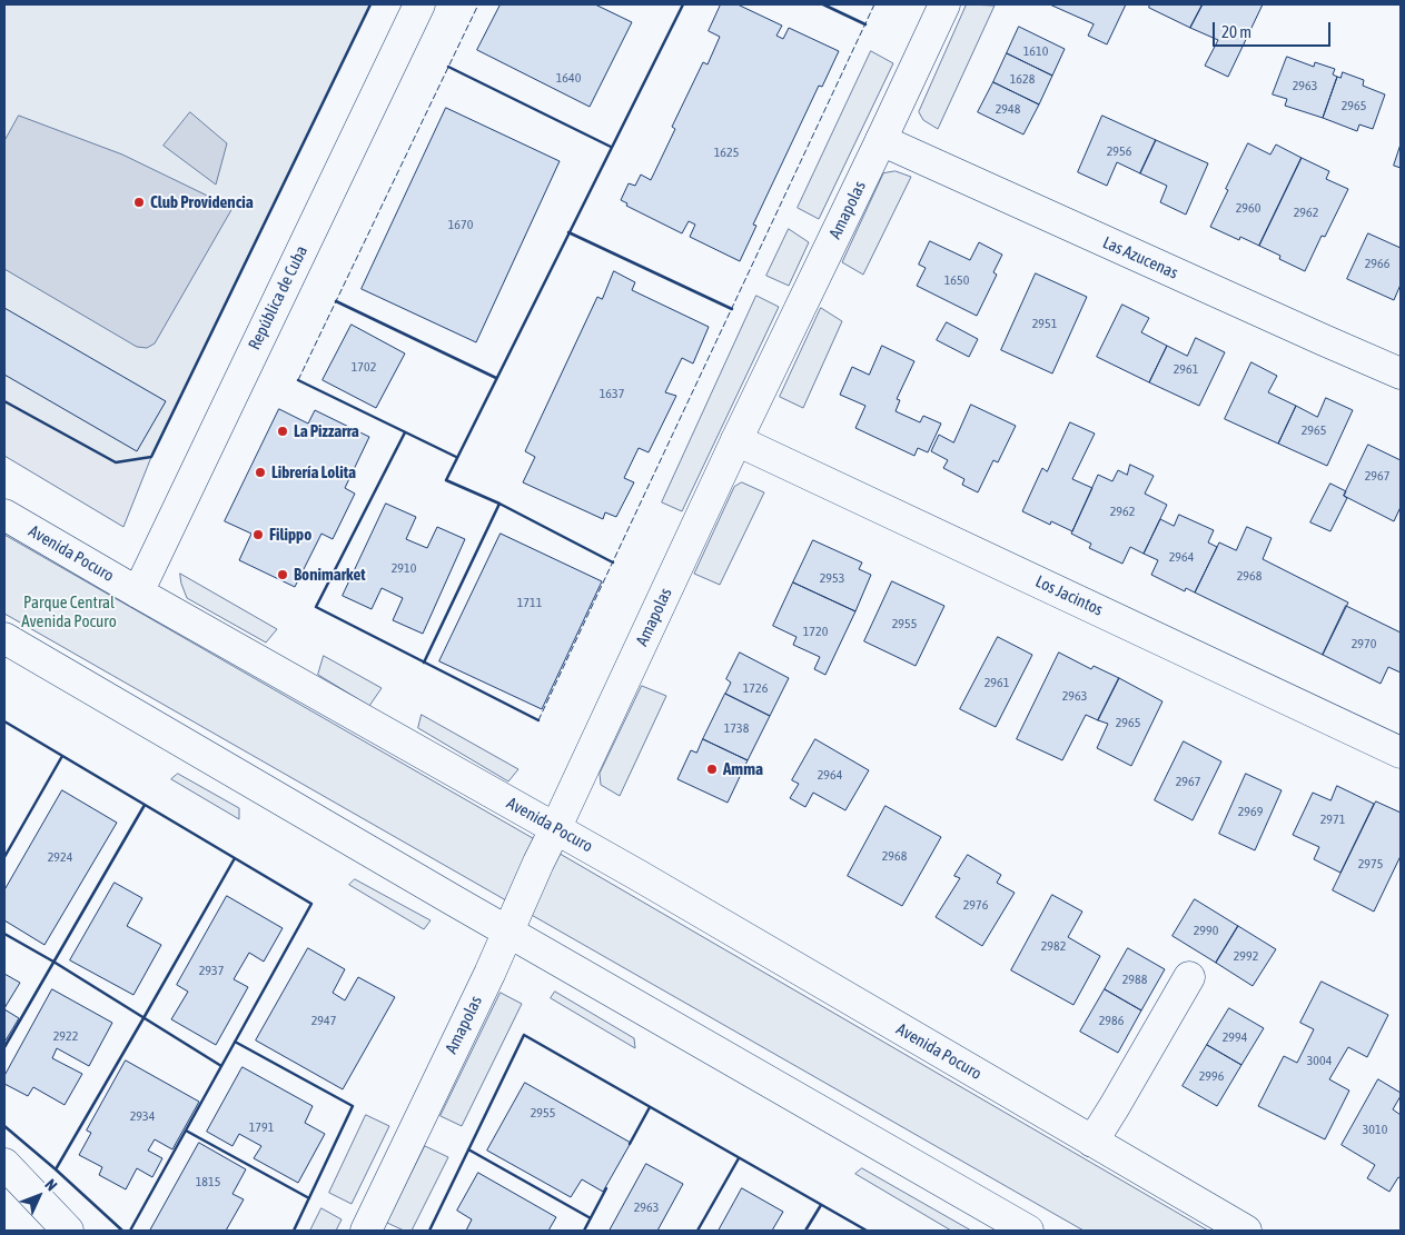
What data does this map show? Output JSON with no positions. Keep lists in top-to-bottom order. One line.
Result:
{"streets":{"street":["Amapolas","Las Azucenas","República de Cuba","Avenida Pocuro","Los Jacintos"]},"crossings":[["Amapolas","Las Azucenas"],["Amapolas","Avenida Pocuro"],["Amapolas","Los Jacintos"],["República de Cuba","Avenida Pocuro"]],"parks":["Parque Central Avenida Pocuro"],"places":["Club Providencia","La Pizzarra","Librería Lolita","Filippo","Bonimarket","Amma"],"house_numbers":["1610","1640","1628","2963","2965","2948","2956","1625","2960","2962","1670","2966","1650","2951","1702","2961","1637","2965","2967","2962","2964","2910","2968","2953","1711","2955","1720","2970","2961","1726","2963","2965","1738","2964","2967","2969","2971","2968","2924","2975","2976","2990","2982","2992","2937","2988","2947","2986","2922","2994","3004","2996","2955","2934","1791","3010","1815","2963"],"scale_bar":"20 m","north":"top right"}
